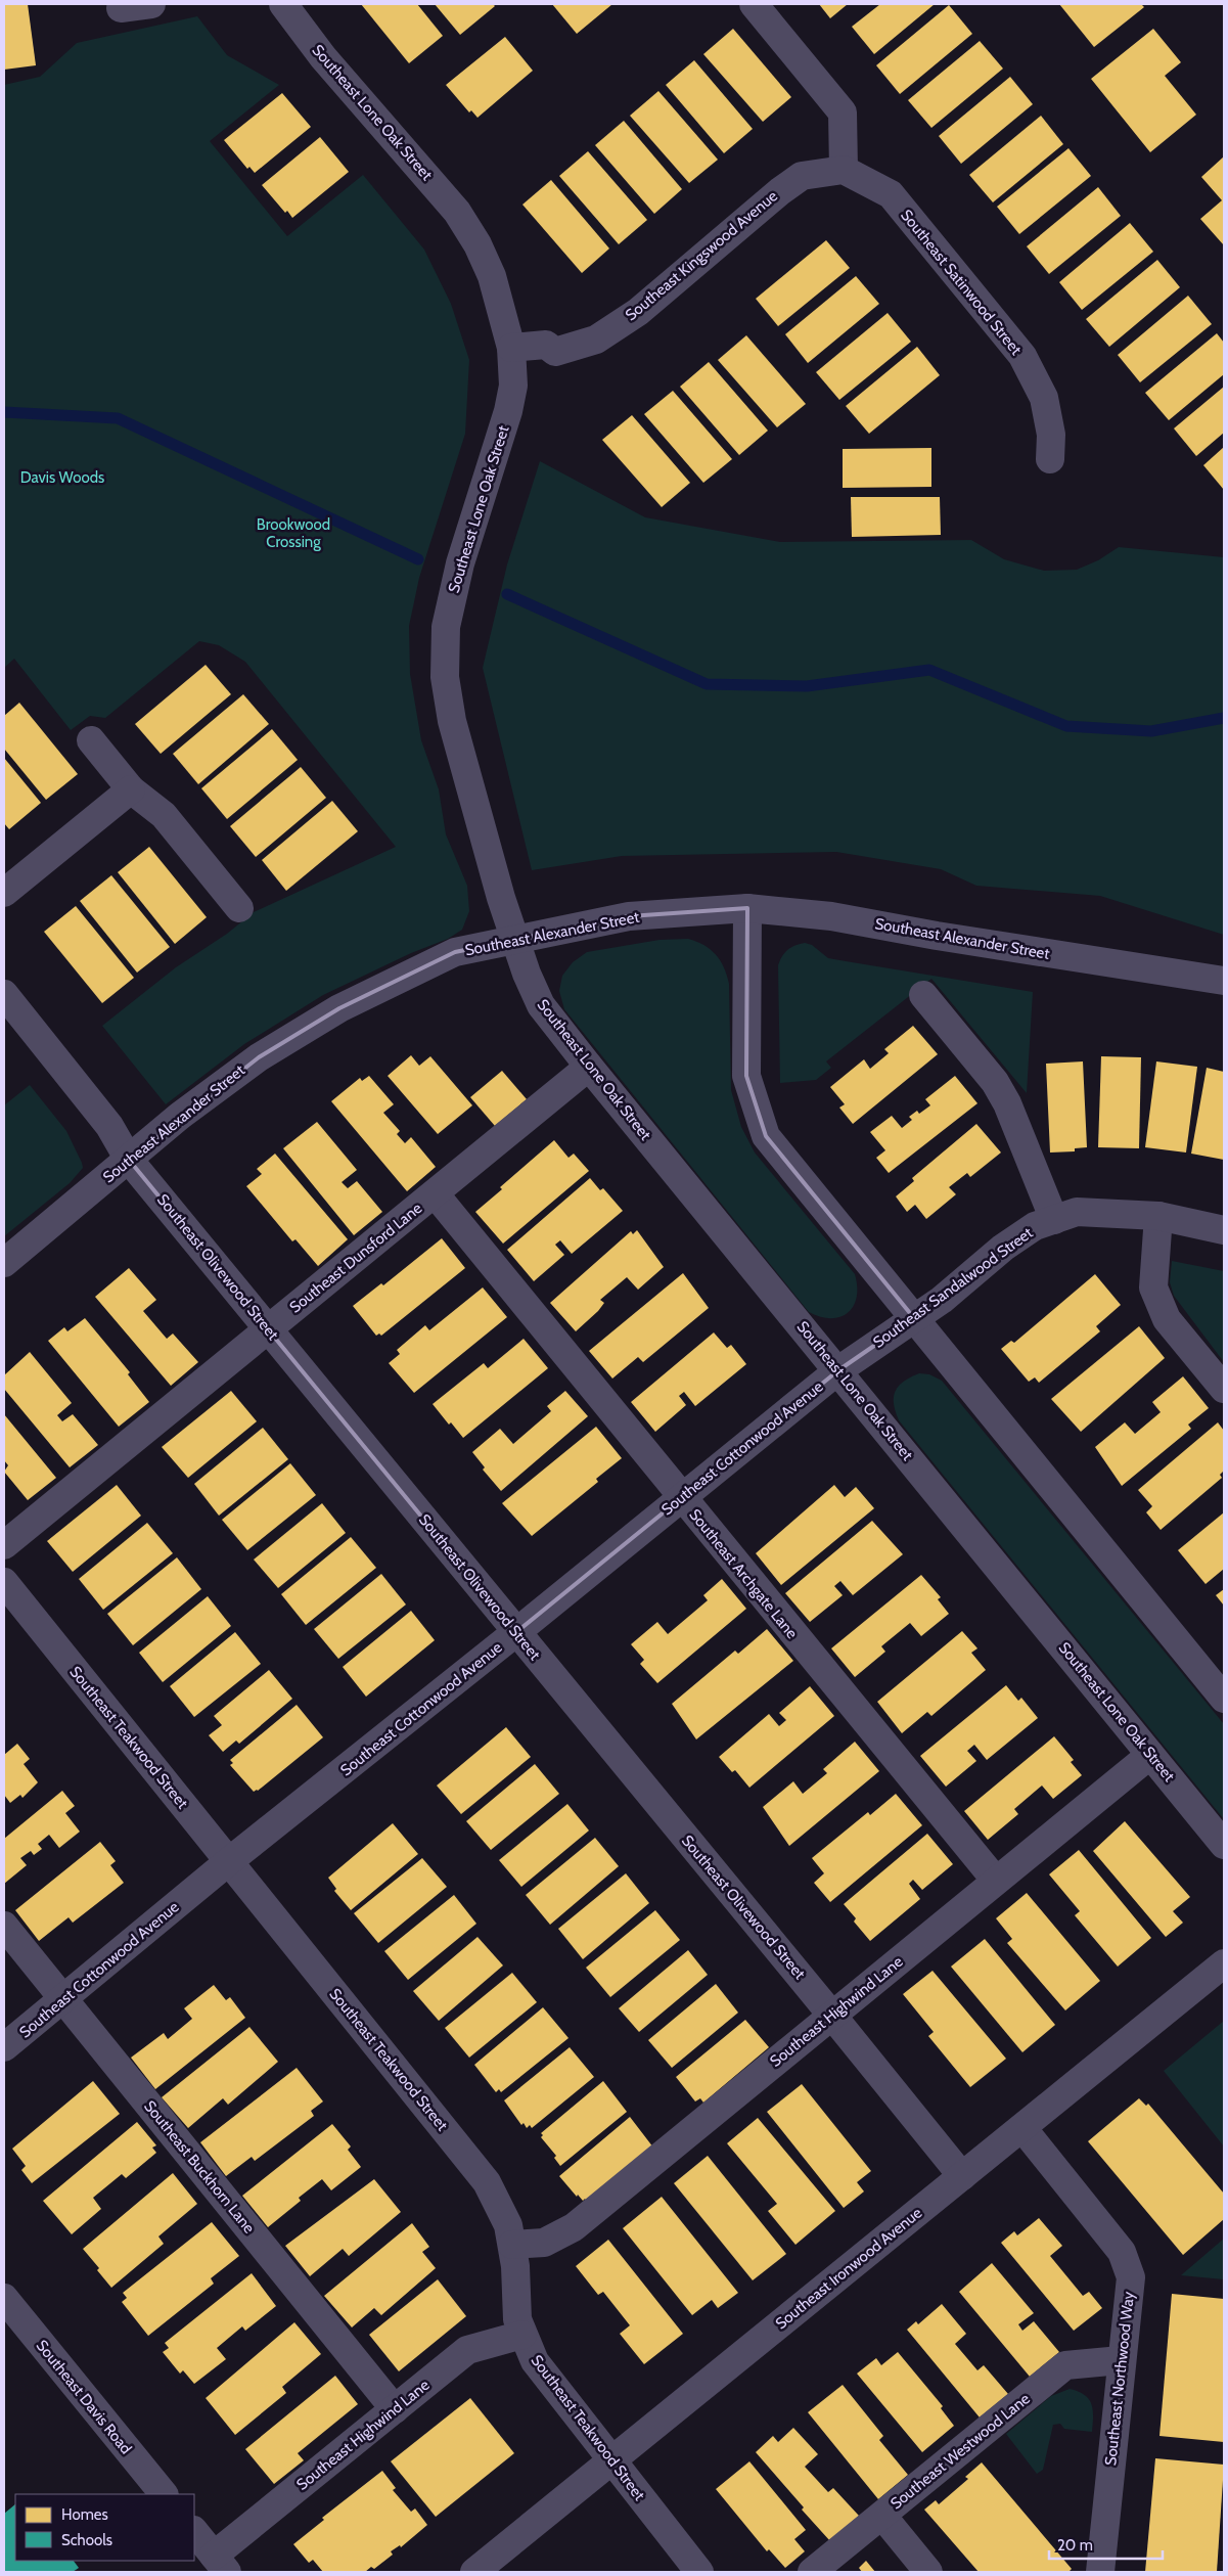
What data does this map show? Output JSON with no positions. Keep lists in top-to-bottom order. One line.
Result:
{"streets":{"street":["Southeast Lone Oak Street","Southeast Kingswood Avenue","Southeast Satinwood Street","Southeast Alexander Street","Southeast Dunsford Lane","Southeast Olivewood Street","Southeast Sandalwood Street","Southeast Cottonwood Avenue","Southeast Archgate Lane","Southeast Teakwood Street","Southeast Highwind Lane","Southeast Buckhorn Lane","Southeast Ironwood Avenue","Southeast Northwood Way","Southeast Davis Road","Southeast Westwood Lane"]},"crossings":[["Southeast Lone Oak Street","Southeast Kingswood Avenue"],["Southeast Lone Oak Street","Southeast Alexander Street"],["Southeast Lone Oak Street","Southeast Dunsford Lane"],["Southeast Lone Oak Street","Southeast Sandalwood Street"],["Southeast Lone Oak Street","Southeast Cottonwood Avenue"],["Southeast Lone Oak Street","Southeast Highwind Lane"],["Southeast Kingswood Avenue","Southeast Satinwood Street"],["Southeast Alexander Street","Southeast Olivewood Street"],["Southeast Dunsford Lane","Southeast Olivewood Street"],["Southeast Dunsford Lane","Southeast Archgate Lane"],["Southeast Olivewood Street","Southeast Cottonwood Avenue"],["Southeast Olivewood Street","Southeast Highwind Lane"],["Southeast Olivewood Street","Southeast Ironwood Avenue"],["Southeast Sandalwood Street","Southeast Cottonwood Avenue"],["Southeast Cottonwood Avenue","Southeast Archgate Lane"],["Southeast Cottonwood Avenue","Southeast Teakwood Street"],["Southeast Cottonwood Avenue","Southeast Buckhorn Lane"],["Southeast Archgate Lane","Southeast Highwind Lane"],["Southeast Teakwood Street","Southeast Highwind Lane"],["Southeast Teakwood Street","Southeast Ironwood Avenue"],["Southeast Highwind Lane","Southeast Buckhorn Lane"],["Southeast Ironwood Avenue","Southeast Northwood Way"],["Southeast Northwood Way","Southeast Westwood Lane"]],"parks":["Davis Woods","Brookwood Crossing"],"legend":["Homes","Schools"],"scale_bar":"20 m"}
